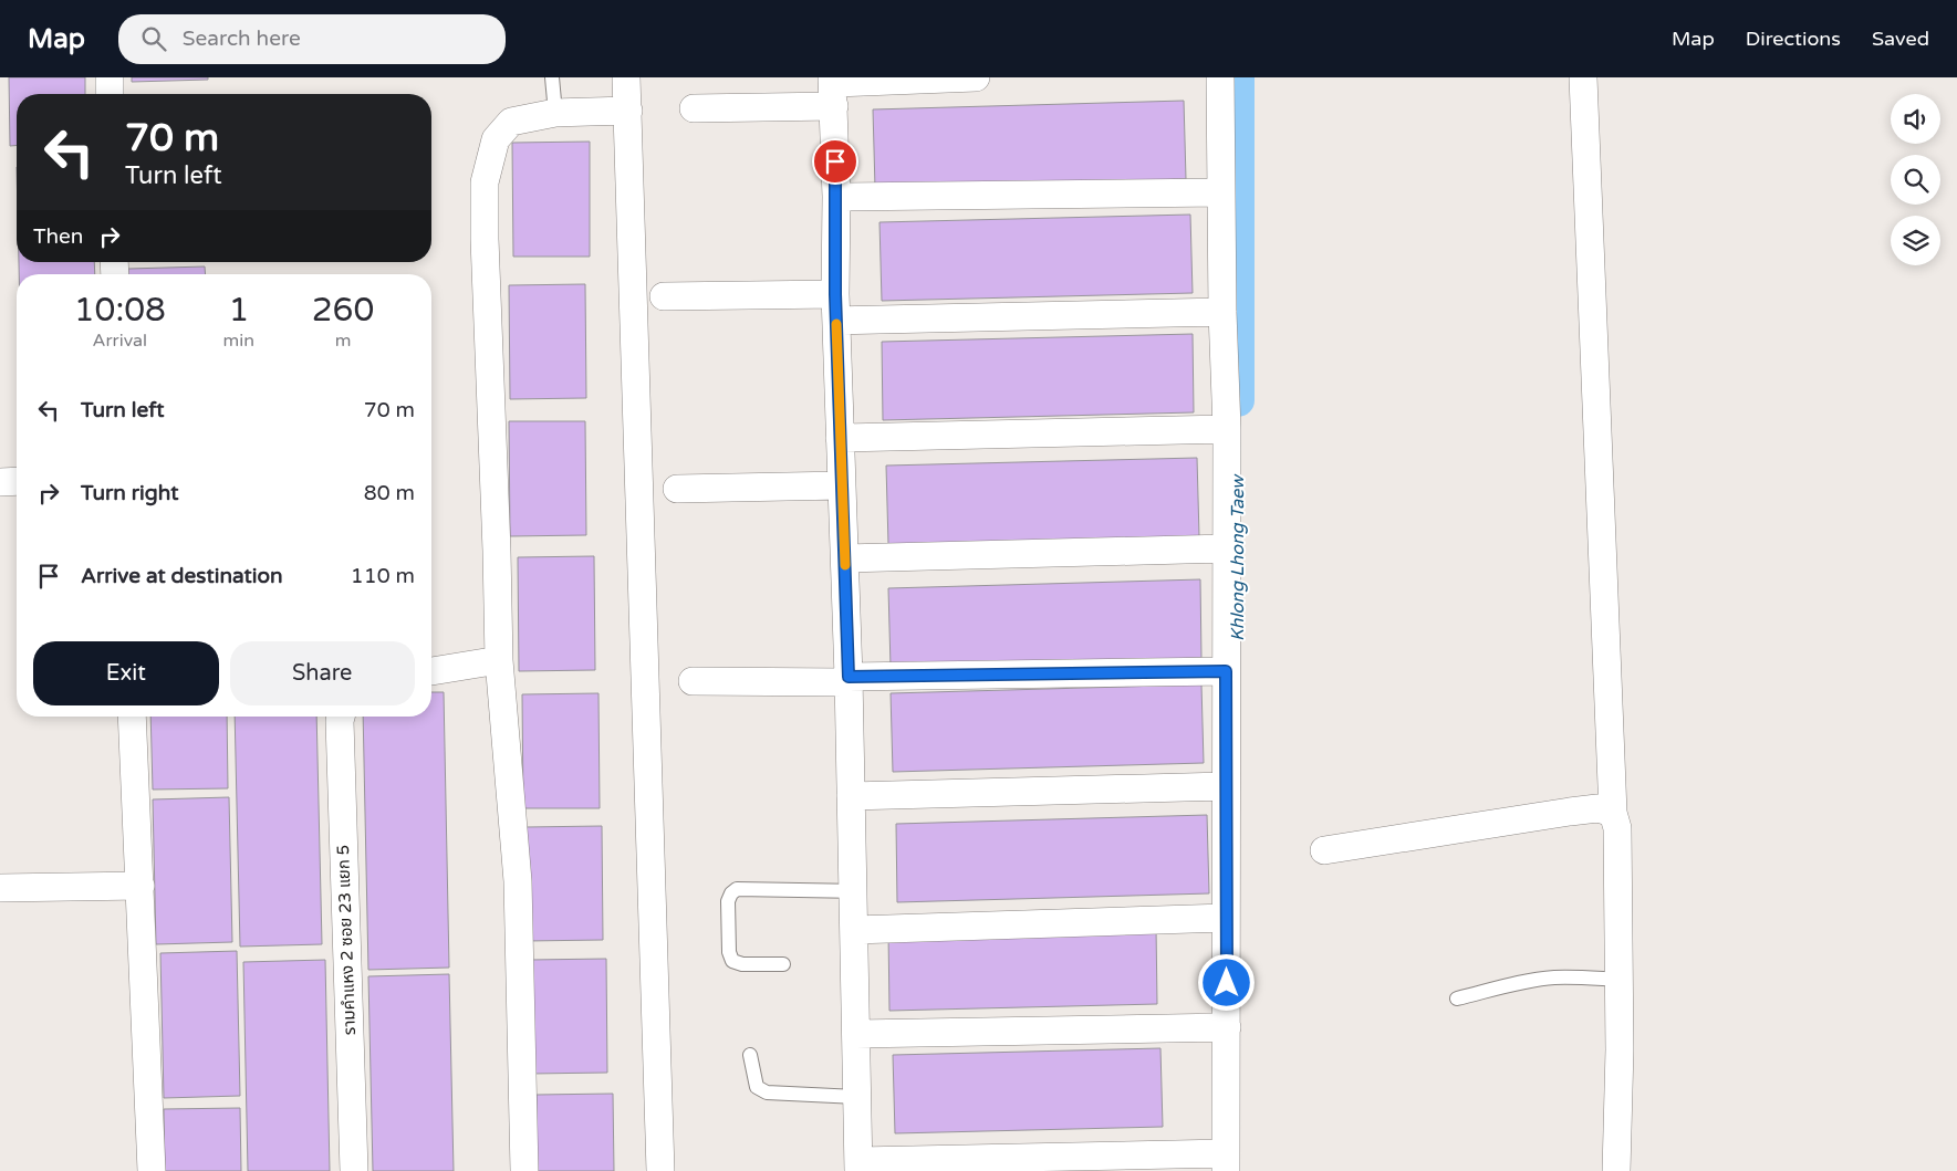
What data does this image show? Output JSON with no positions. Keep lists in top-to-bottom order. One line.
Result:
{"streets":{"street":["รามคำแหง 2 ซอย 23 แยก 5"]},"water":["Khlong Lhong Taew"],"page":{"header":"Map","search":"Search here","nav":["Map","Directions","Saved"],"turn":["70 m","Turn left"],"then":"Then","eta":["10:08","Arrival","1","min","260","m"],"list":[{"name":"Turn left","value":"70 m"},{"name":"Turn right","value":"80 m"},{"name":"Arrive at destination","value":"110 m"}],"buttons":["Exit","Share"]}}
